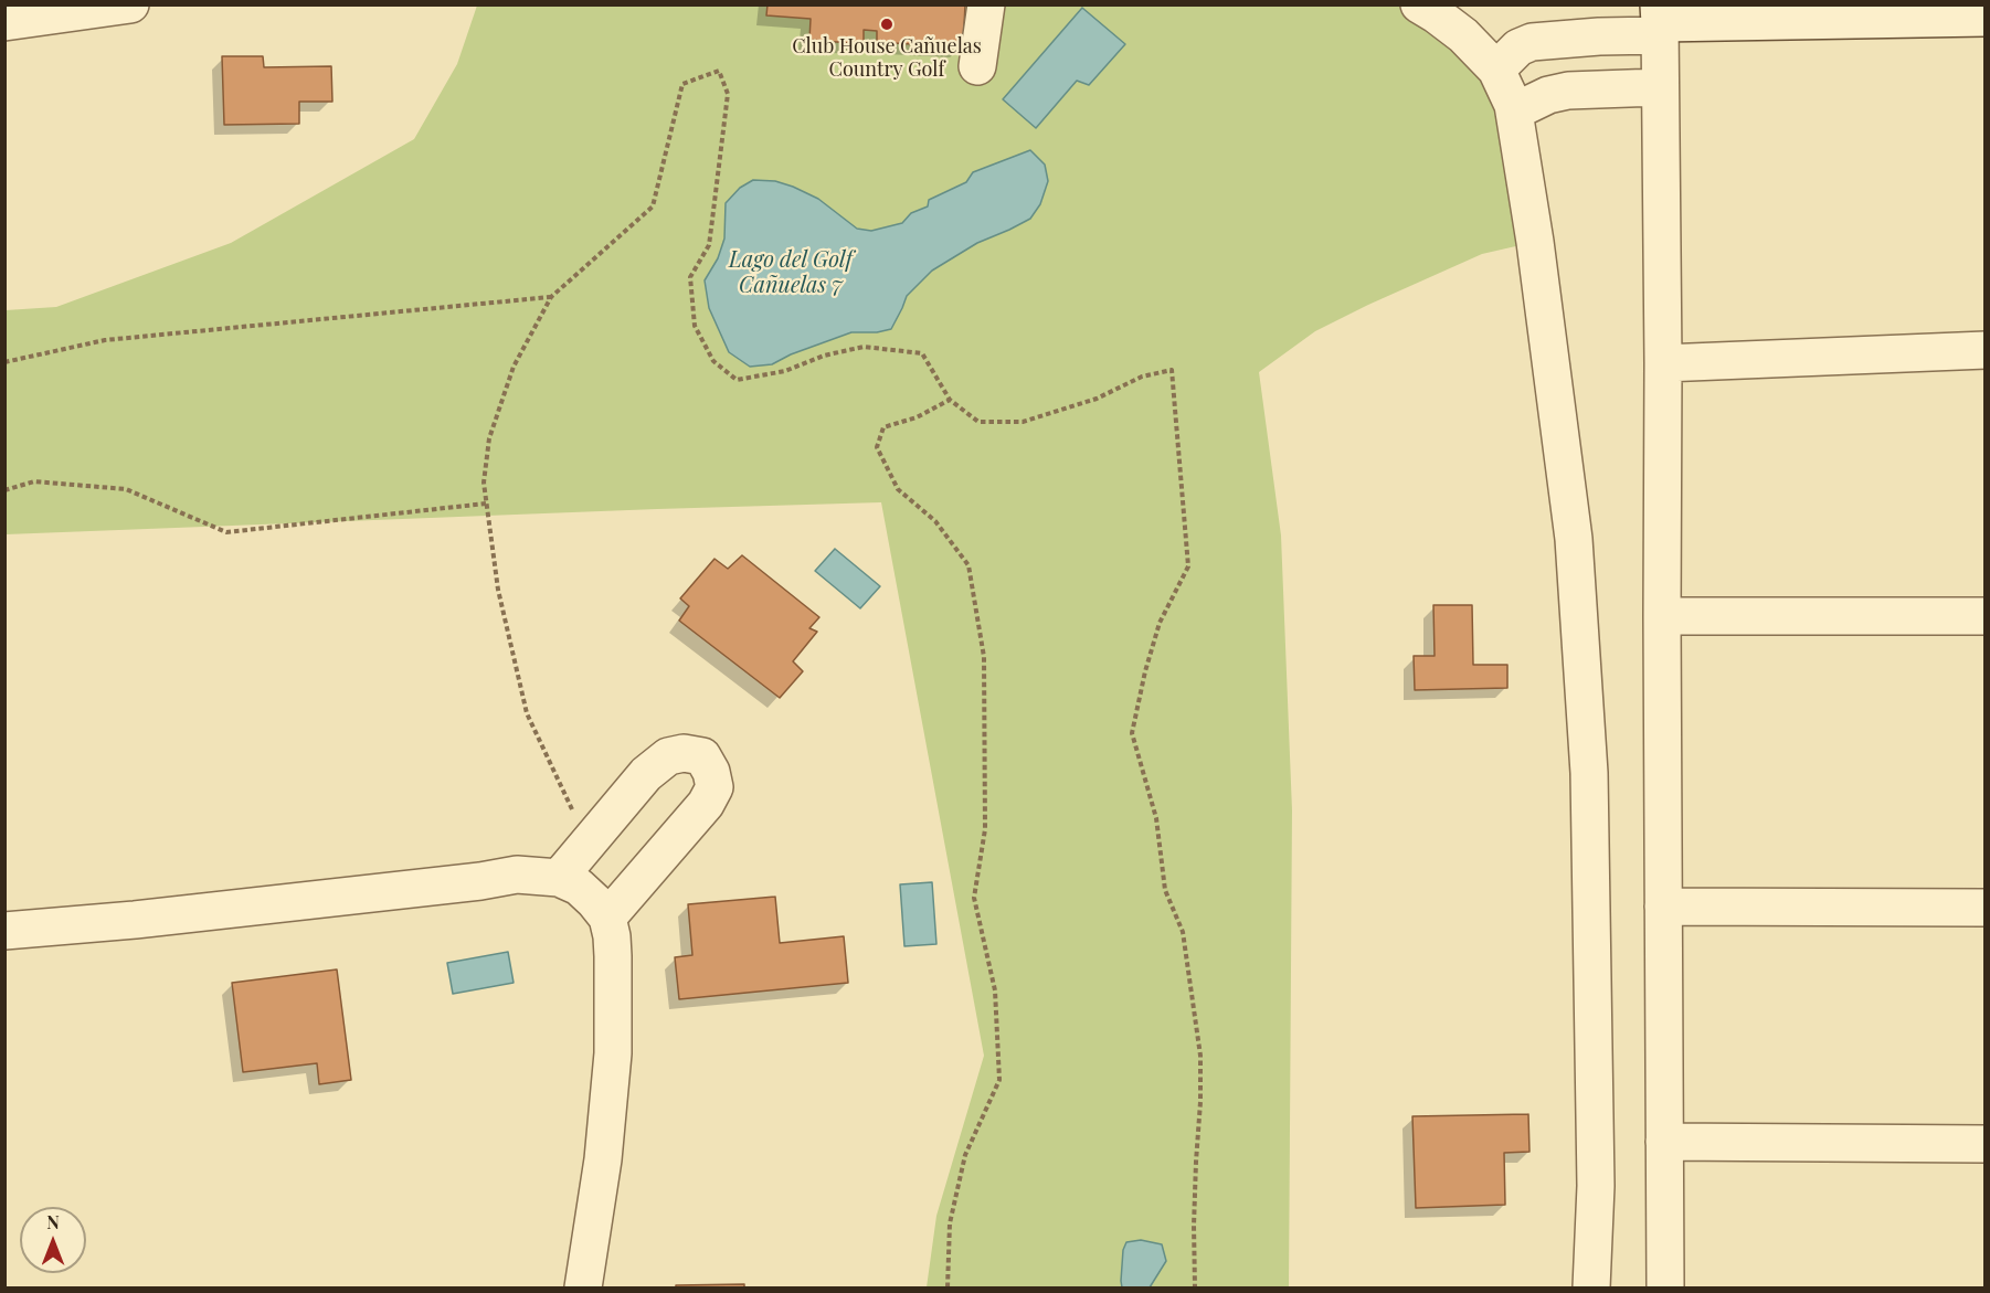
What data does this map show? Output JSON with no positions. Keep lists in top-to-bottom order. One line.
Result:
{"water":["Lago del Golf Cañuelas 7"],"places":["Club House Cañuelas Country Golf"],"north":"top"}
